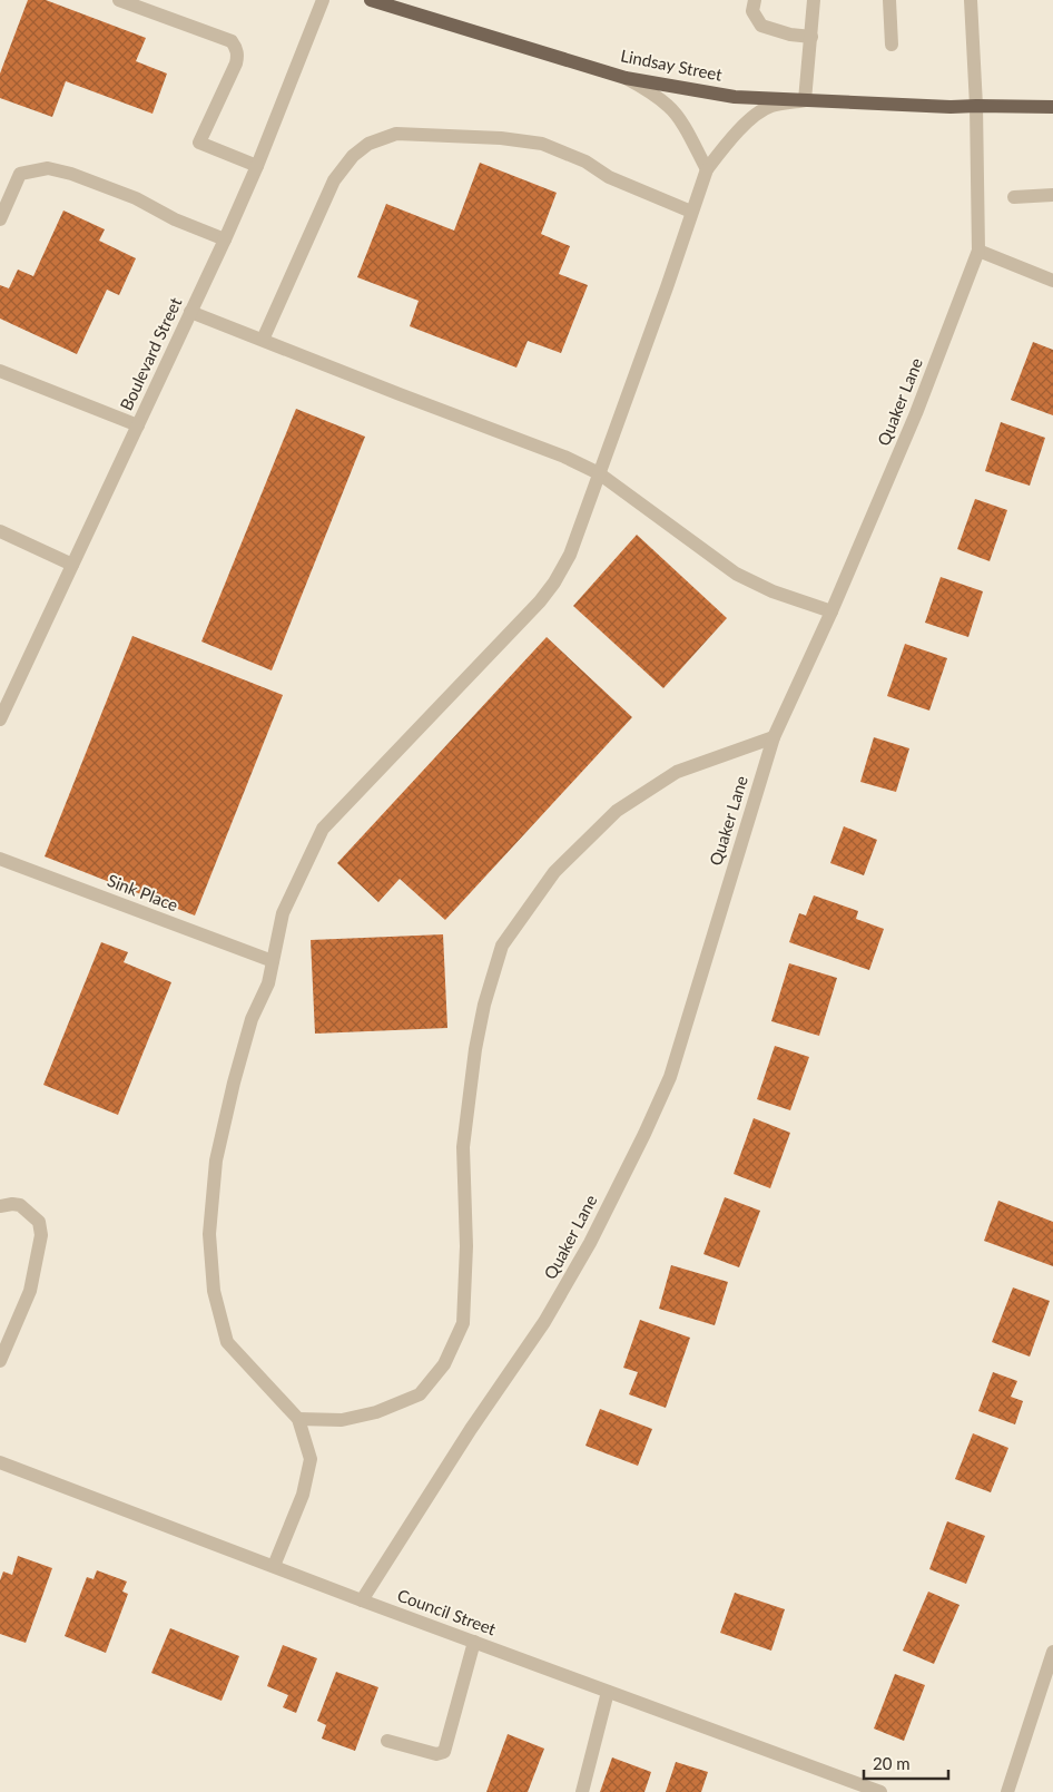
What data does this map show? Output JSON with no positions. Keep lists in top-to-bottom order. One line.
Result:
{"streets":{"main road":["Lindsay Street"],"street":["Boulevard Street","Quaker Lane","Sink Place","Council Street"]},"crossings":[["Lindsay Street","Quaker Lane"],["Quaker Lane","Council Street"]],"scale_bar":"20 m"}
